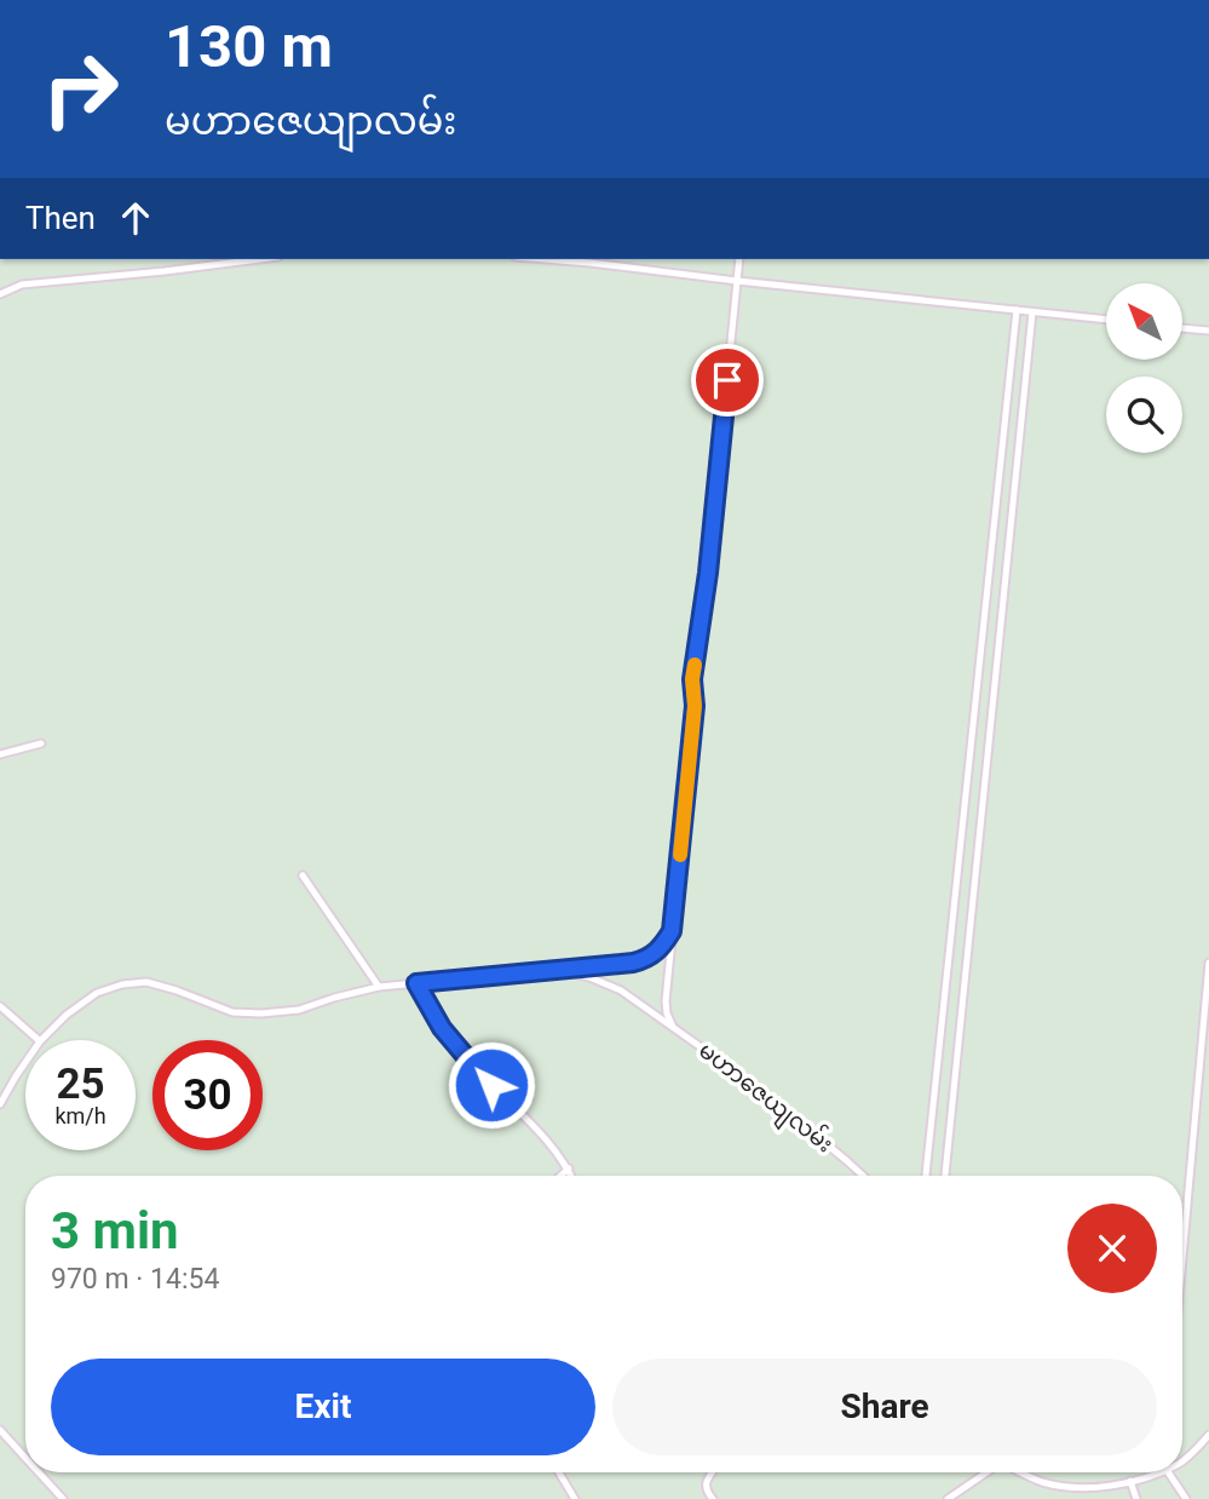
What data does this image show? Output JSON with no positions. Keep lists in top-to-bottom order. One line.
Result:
{"streets":{"street":["မဟာဇေယျလမ်း"]},"north":"top left","page":{"turn":["130 m","မဟာဇေယျာလမ်း"],"then":"Then","speed":"25 km/h","limit":"30","heading":["3 min","970 m · 14:54"],"buttons":["Exit","Share"]}}
